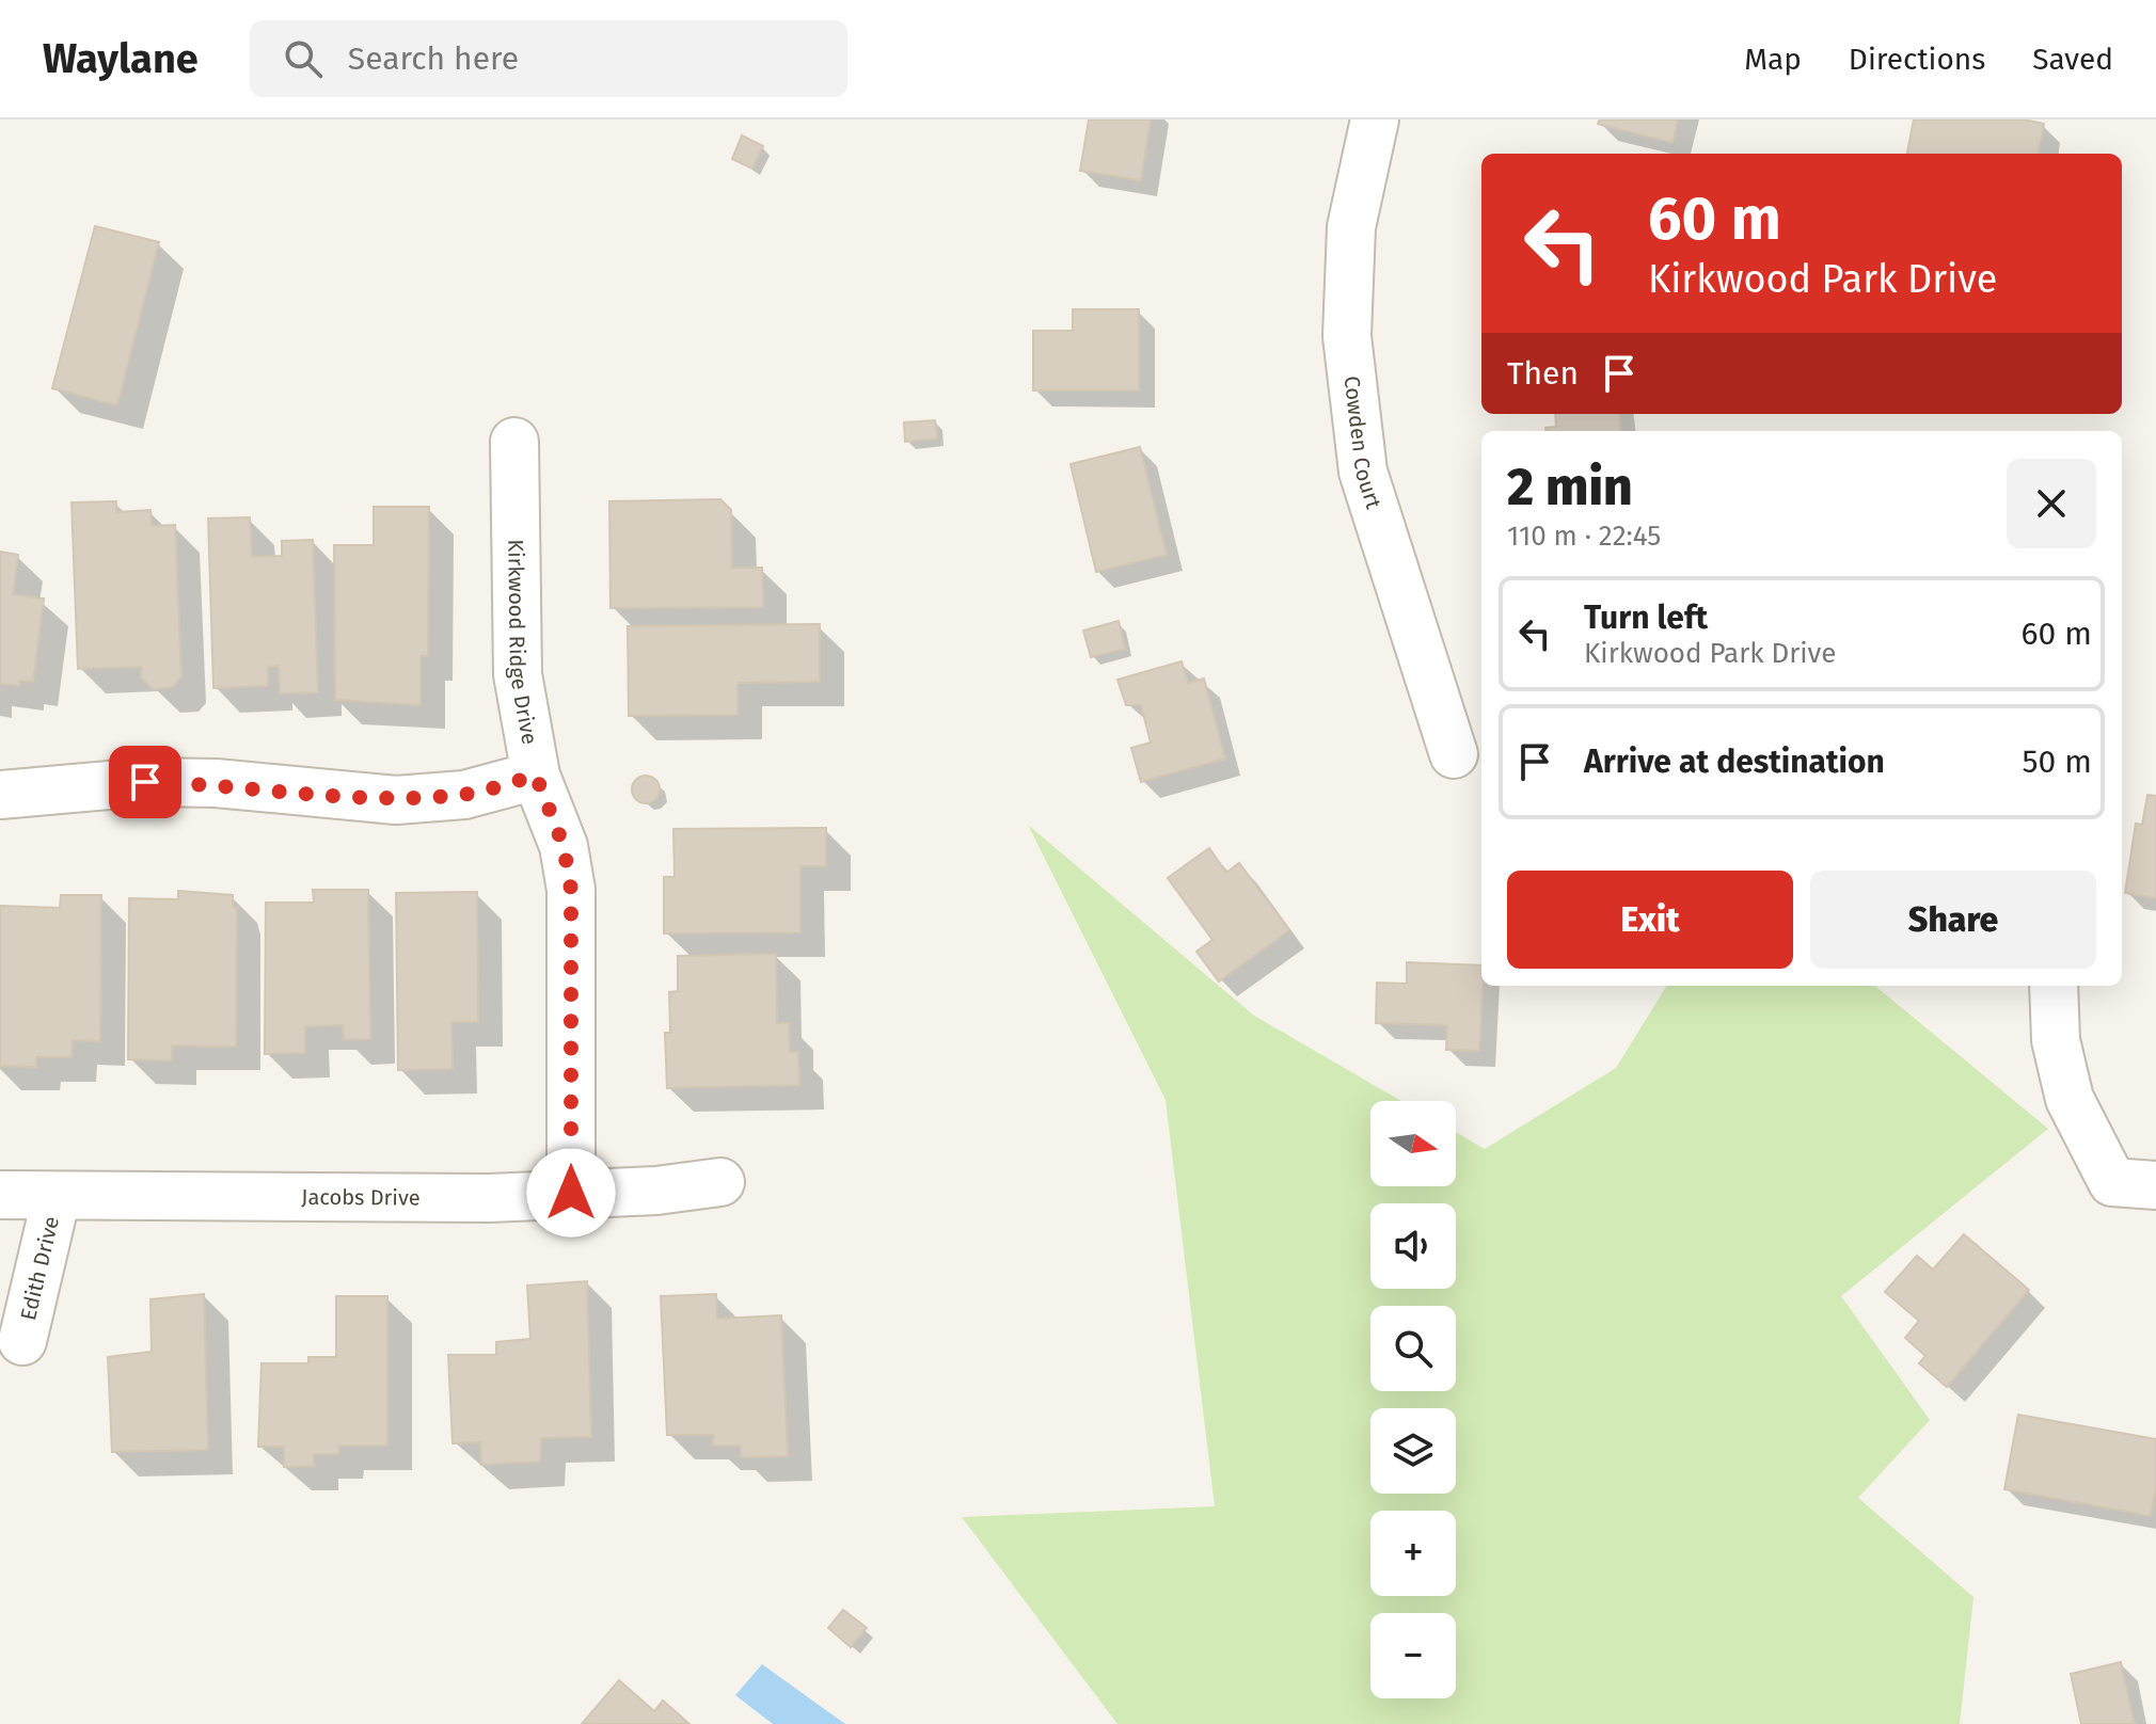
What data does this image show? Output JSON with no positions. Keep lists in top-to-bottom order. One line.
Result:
{"streets":{"street":["Cowden Court","Kirkwood Ridge Drive","Jacobs Drive","Edith Drive"]},"crossings":[["Kirkwood Ridge Drive","Jacobs Drive"],["Jacobs Drive","Edith Drive"]],"north":"right","page":{"header":"Waylane","search":"Search here","nav":["Map","Directions","Saved"],"turn":["60 m","Kirkwood Park Drive"],"then":"Then","heading":["2 min","110 m · 22:45"],"list":[{"name":"Turn left","note":"Kirkwood Park Drive","value":"60 m"},{"name":"Arrive at destination","value":"50 m"}],"buttons":["Exit","Share"],"map_buttons":["+","−"]}}
